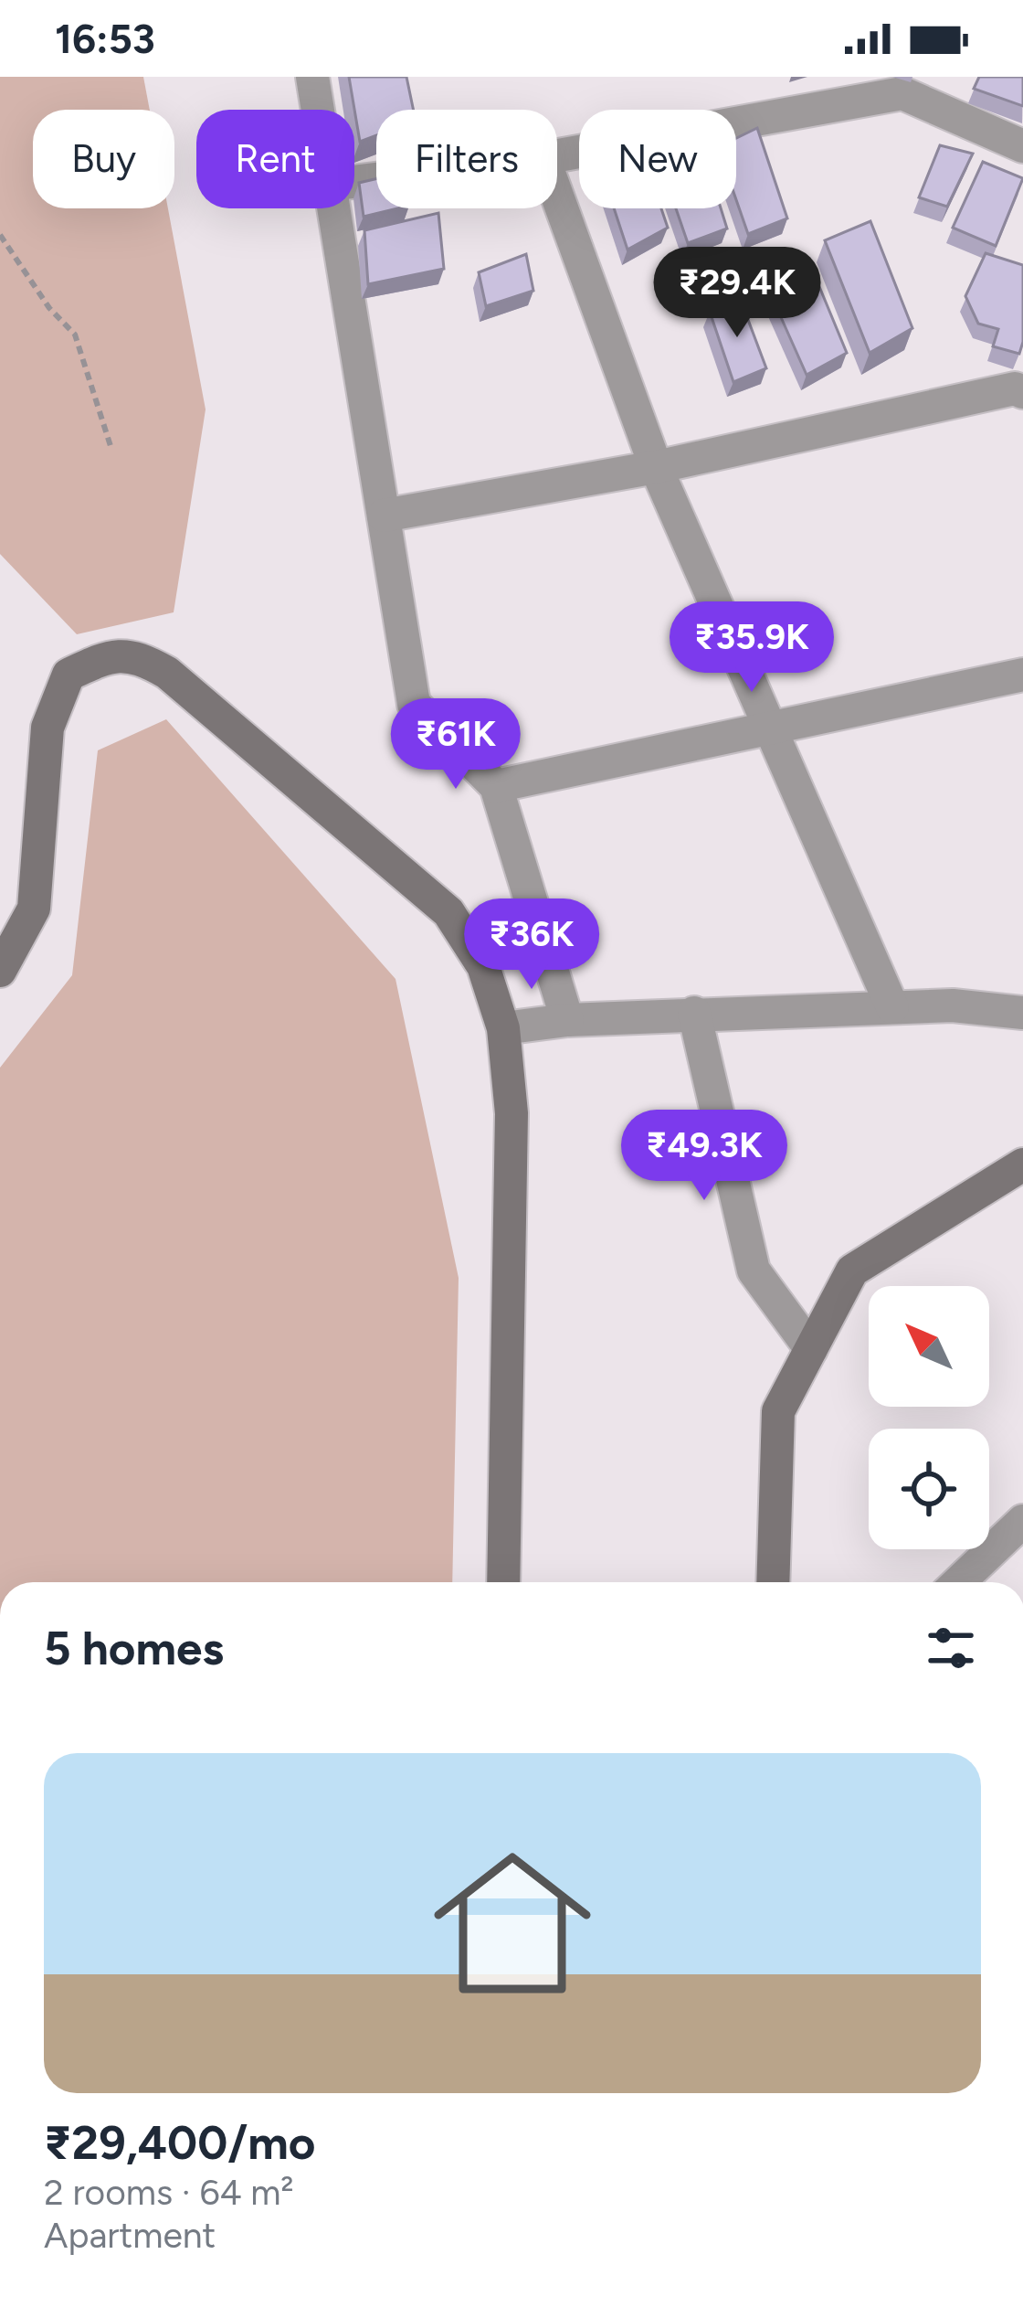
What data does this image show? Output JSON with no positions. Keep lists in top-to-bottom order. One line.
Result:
{"north":"top left","page":{"status":"16:53","chip":["Buy","Rent","Filters","New"],"price":["₹29.4K","₹35.9K","₹61K","₹36K","₹49.3K"],"heading":"5 homes","list":[{"name":"₹29,400/mo","note":"2 rooms · 64 m² · Apartment"}]}}
